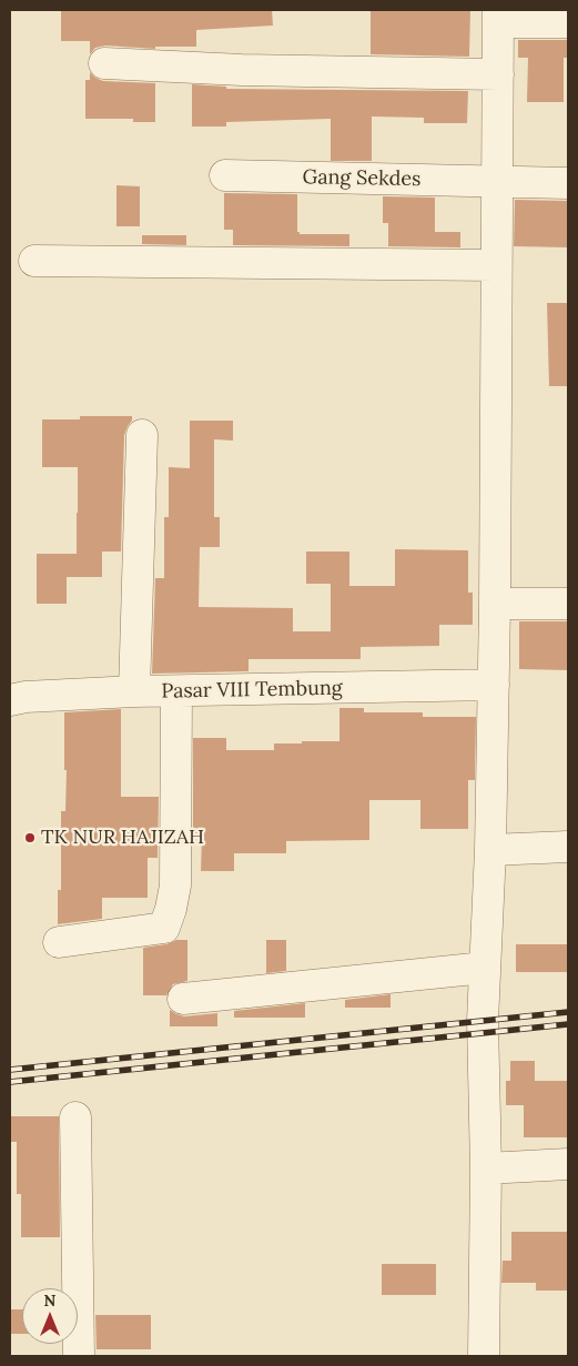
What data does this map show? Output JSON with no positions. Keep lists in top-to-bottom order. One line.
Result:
{"streets":{"street":["Gang Sekdes","Pasar VIII Tembung"]},"places":["TK NUR HAJIZAH"],"north":"top"}
